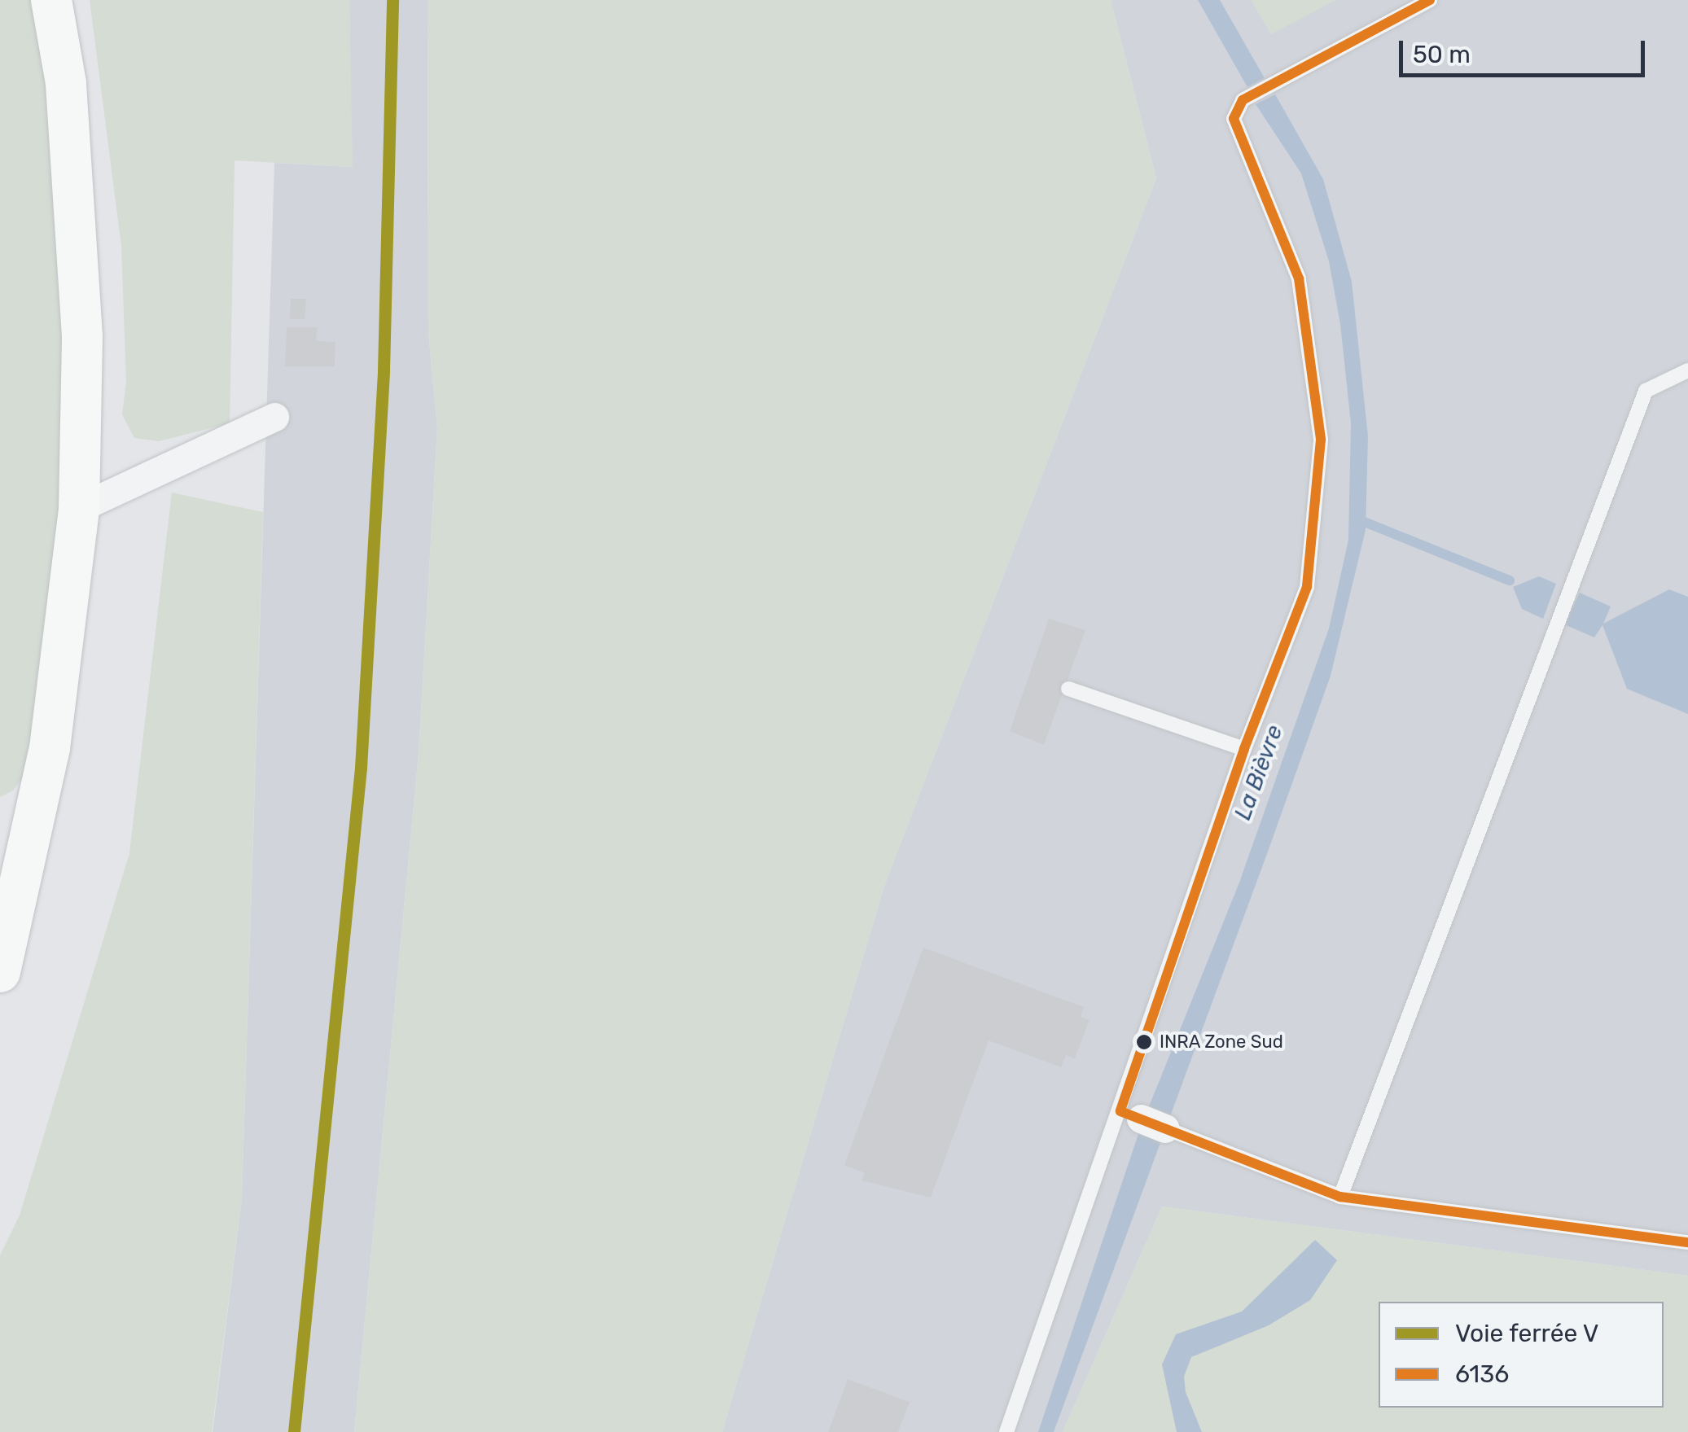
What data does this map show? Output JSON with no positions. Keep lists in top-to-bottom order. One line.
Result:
{"water":["La Bièvre"],"places":["INRA Zone Sud"],"lines":["rail line V","transit line 6136"],"legend":["Voie ferrée V","6136"],"scale_bar":"50 m"}
